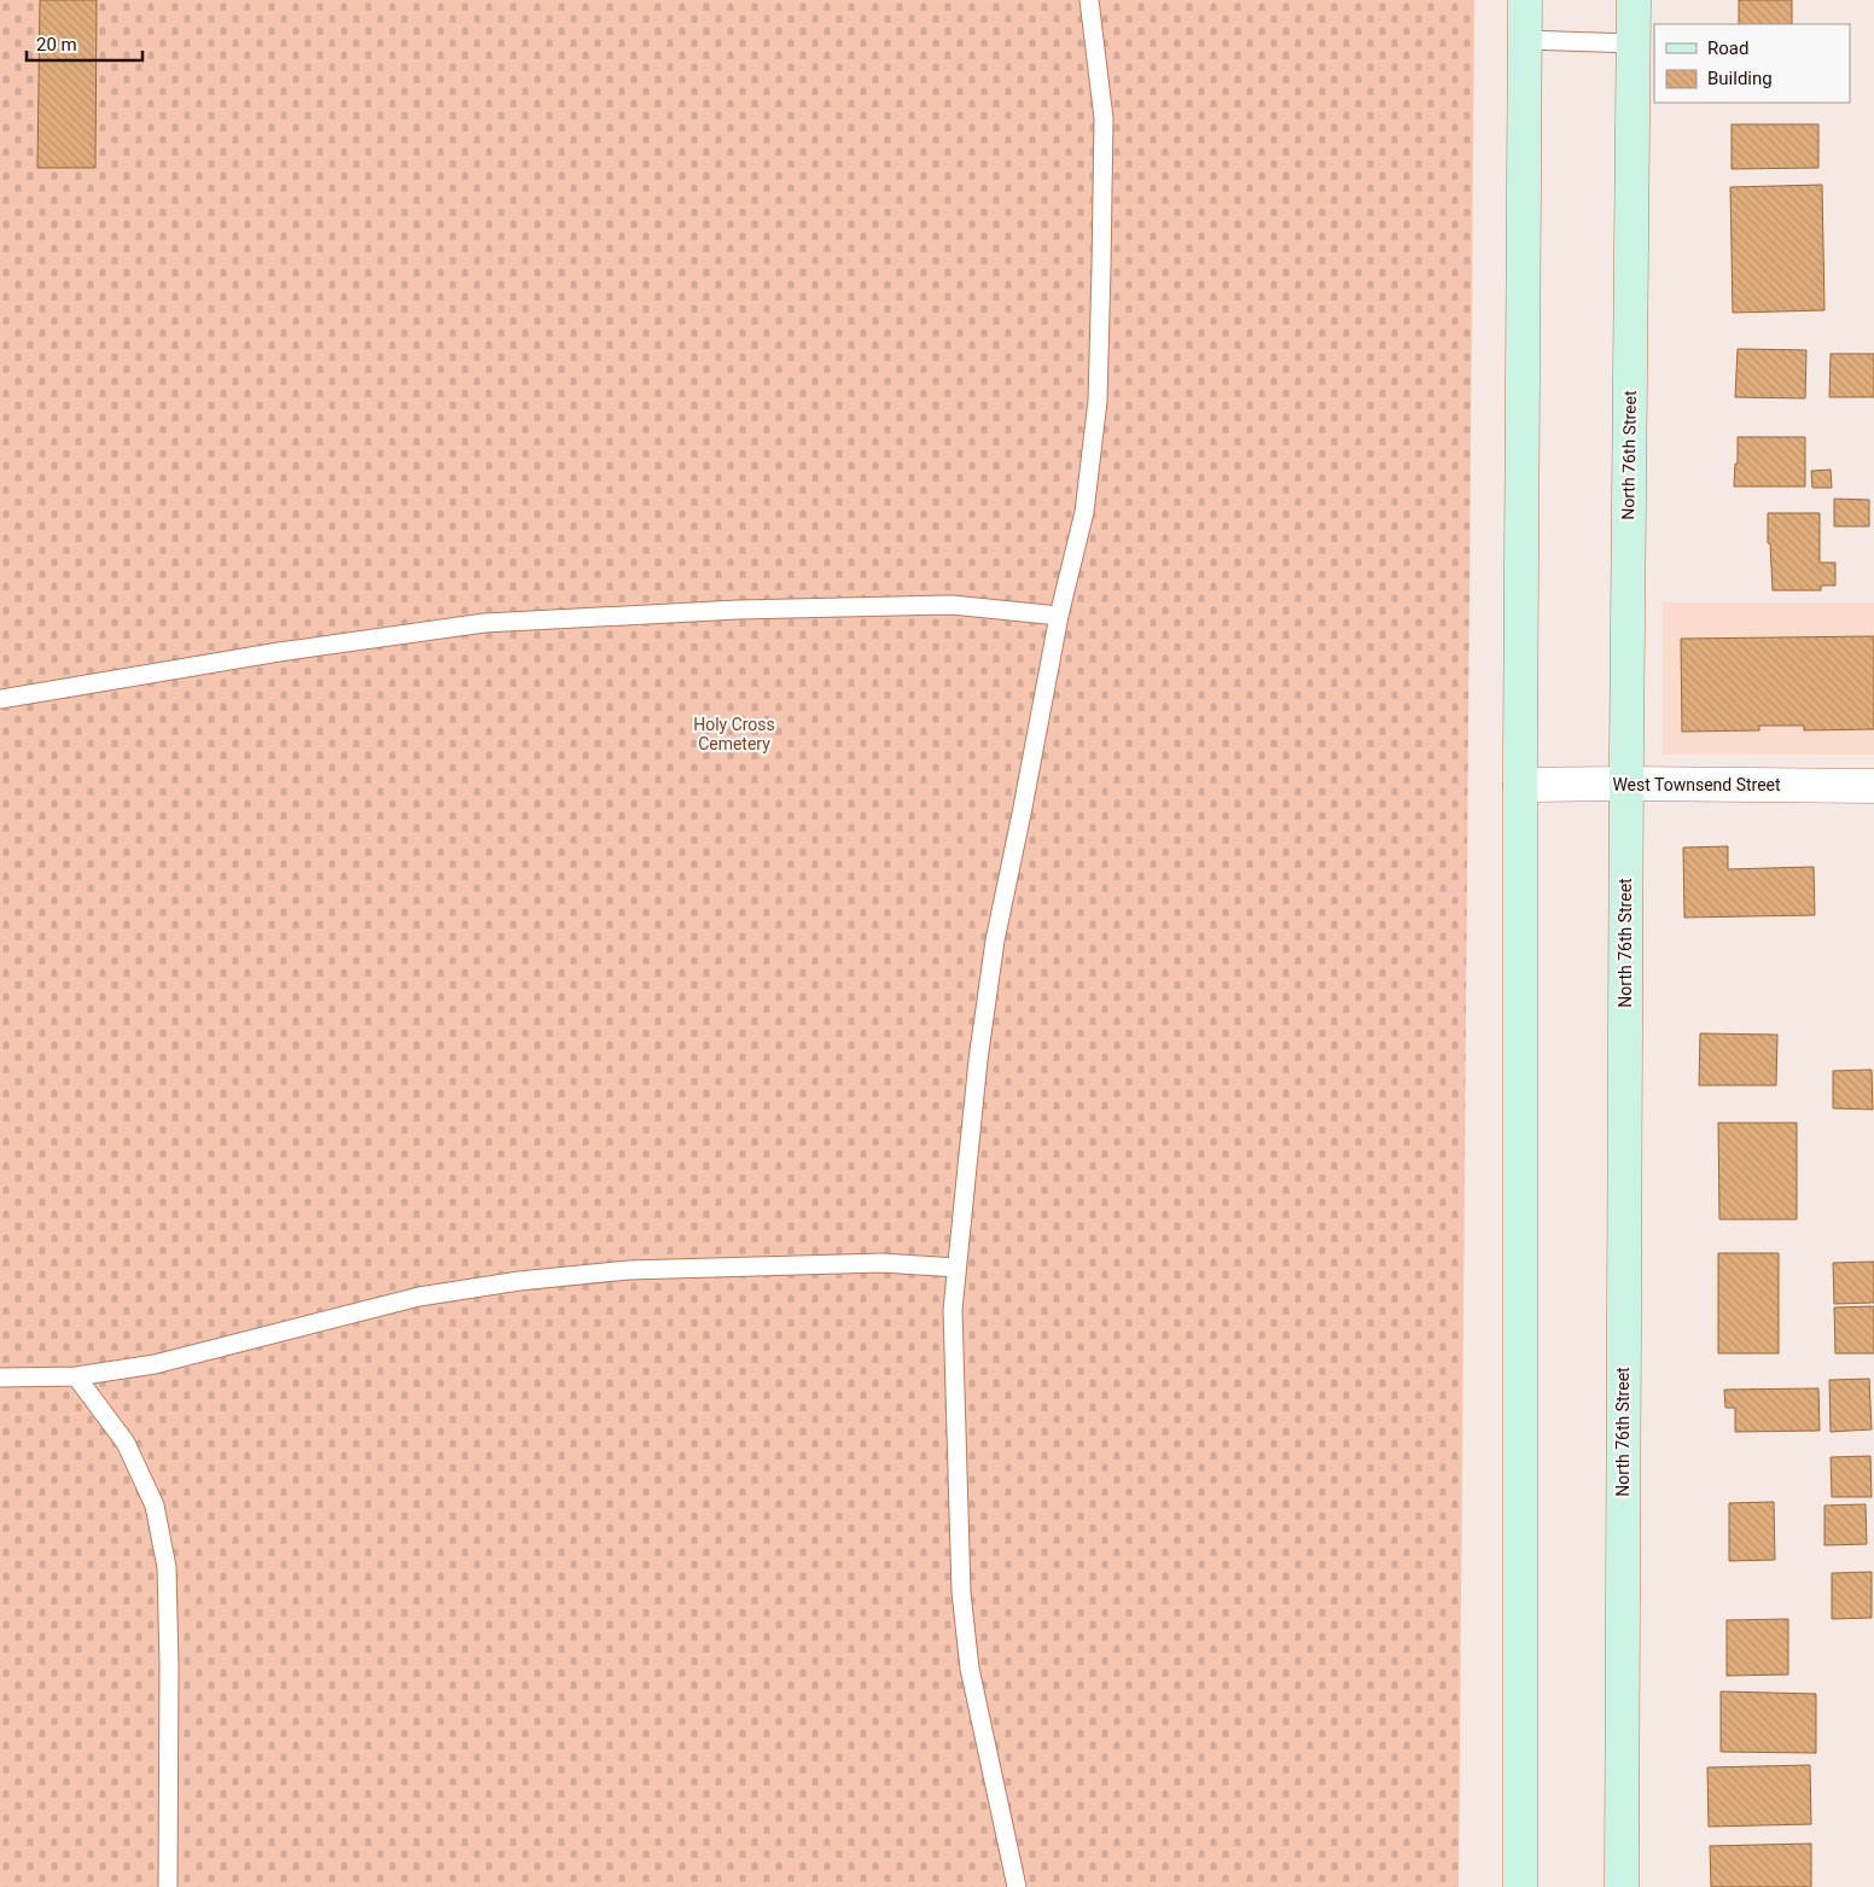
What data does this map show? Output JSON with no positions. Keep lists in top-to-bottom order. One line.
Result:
{"streets":{"main road":["North 76th Street"],"street":["West Townsend Street"]},"crossings":[["North 76th Street","West Townsend Street"]],"parks":["Holy Cross Cemetery"],"legend":["Road","Building"],"scale_bar":"20 m"}
